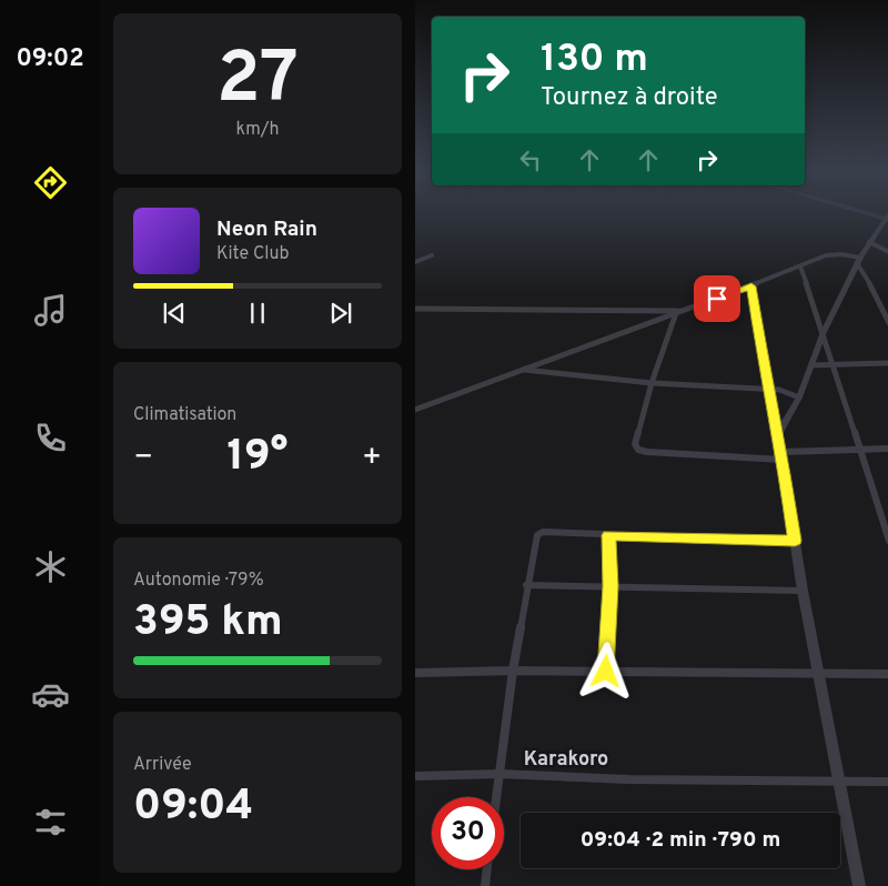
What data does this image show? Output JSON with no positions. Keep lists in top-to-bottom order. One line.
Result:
{"districts":["Karakoro"],"page":{"tabs":"09:02","tile":[["27","km/h"],"Climatisation",["Autonomie · 79%","395 km"],["Arrivée","09:04"]],"turn":["130 m","Tournez à droite"],"song":["Neon Rain","Kite Club"],"heat":["−","19°","+"],"limit":"30","trip":"09:04 · 2 min · 790 m"}}
